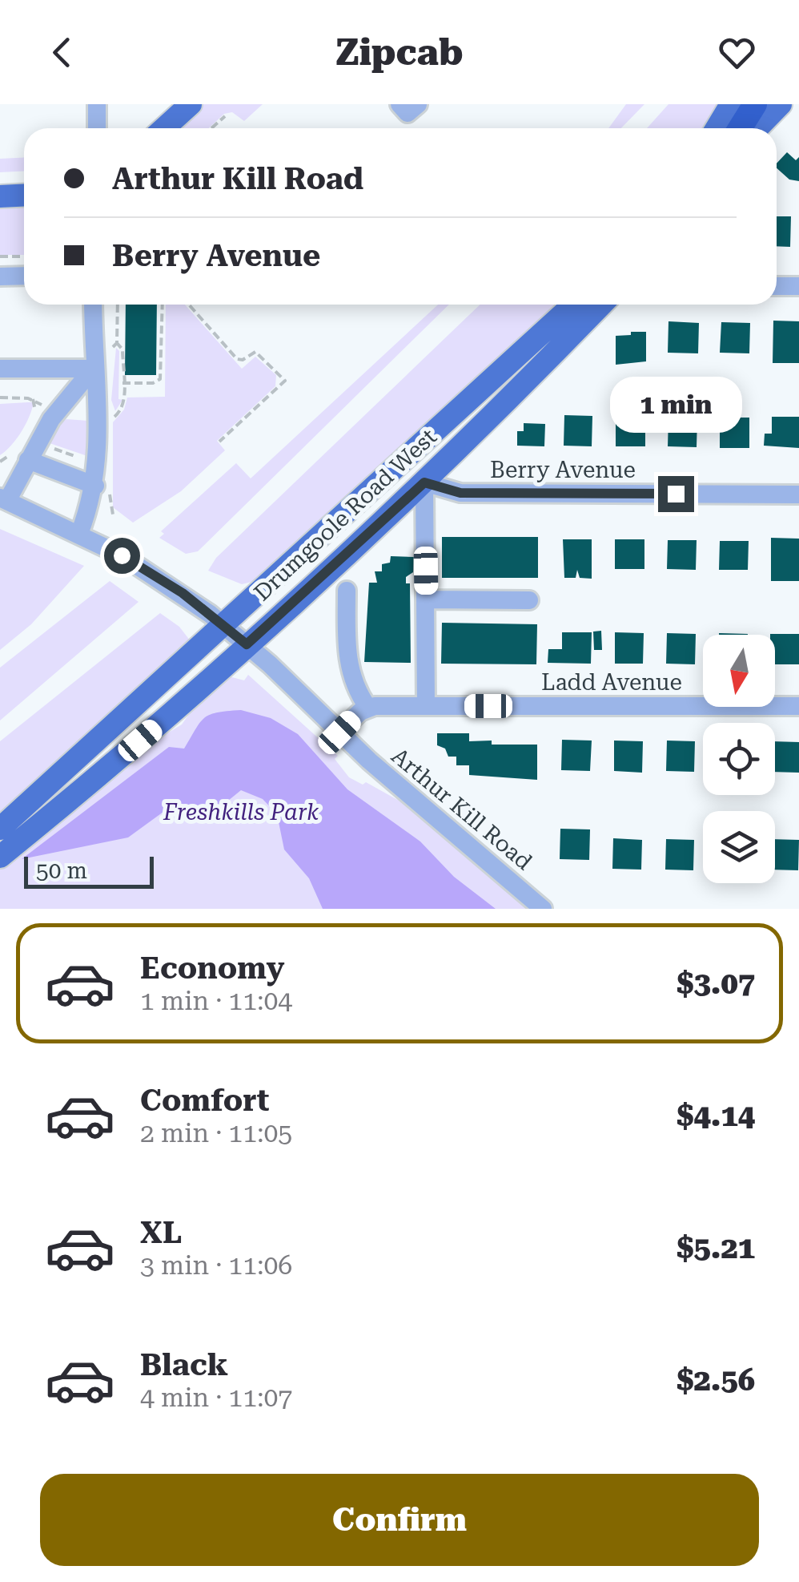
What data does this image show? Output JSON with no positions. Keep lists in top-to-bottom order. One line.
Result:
{"streets":{"main road":["Drumgoole Road West"],"street":["Berry Avenue","Ladd Avenue","Arthur Kill Road"]},"crossings":[["Berry Avenue","Drumgoole Road West"],["Drumgoole Road West","Arthur Kill Road"]],"parks":["Freshkills Park"],"scale_bar":"50 m","north":"bottom","page":{"header":"Zipcab","banner":["Arthur Kill Road","Berry Avenue"],"bubble":"1 min","scale":"50 m","list":[{"name":"Economy","note":"1 min · 11:04","value":"$3.07"},{"name":"Comfort","note":"2 min · 11:05","value":"$4.14"},{"name":"XL","note":"3 min · 11:06","value":"$5.21"},{"name":"Black","note":"4 min · 11:07","value":"$2.56"}],"buttons":"Confirm"}}
